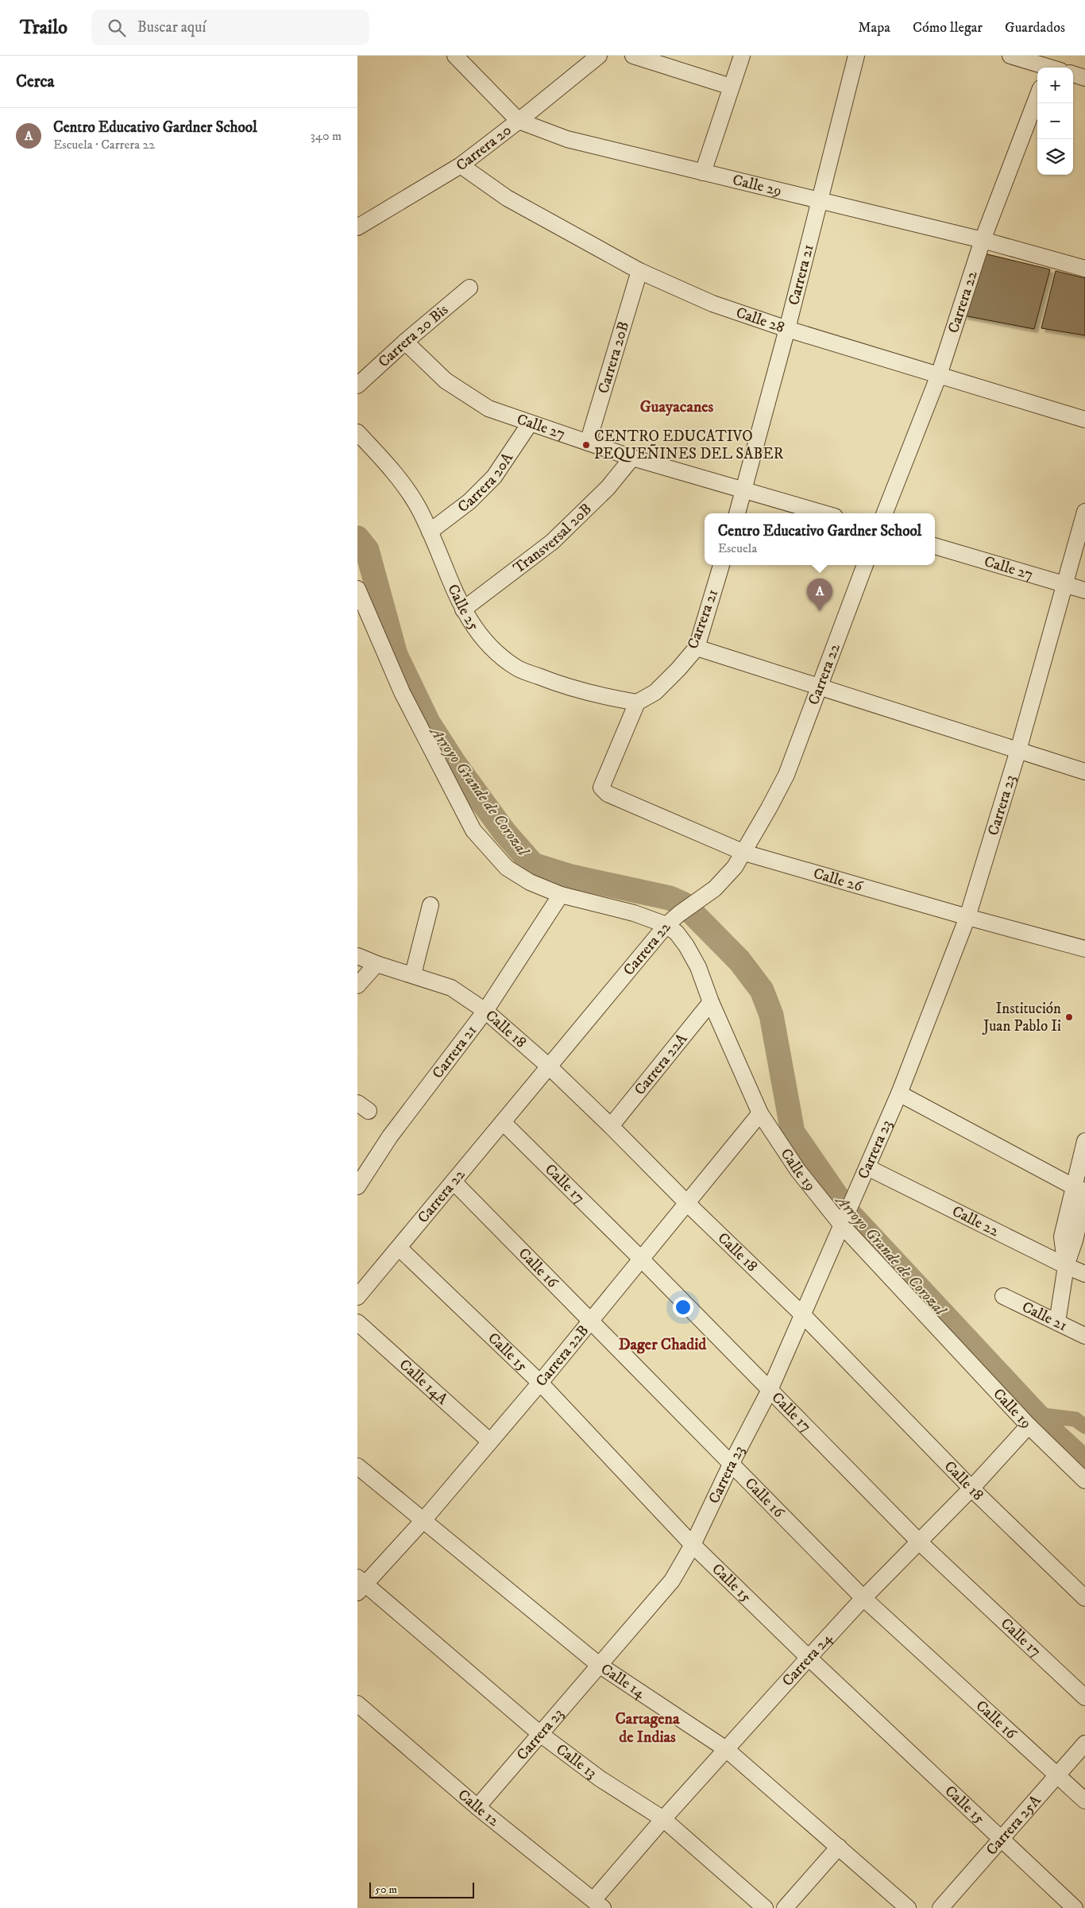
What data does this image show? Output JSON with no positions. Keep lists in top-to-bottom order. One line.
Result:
{"streets":{"street":["Carrera 20","Calle 29","Carrera 21","Carrera 22","Calle 28","Carrera 20 Bis","Carrera 20B","Calle 27","Carrera 20A","Transversal 20B","Calle 25","Carrera 23","Calle 26","Calle 18","Carrera 22A","Calle 19","Calle 17","Calle 22","Calle 16","Calle 21","Calle 15","Carrera 22B","Calle 14A","Carrera 24","Calle 14","Calle 13","Calle 12","Carrera 25A"]},"crossings":[["Carrera 20","Calle 29"],["Carrera 20","Calle 28"],["Calle 29","Carrera 21"],["Calle 29","Carrera 22"],["Carrera 21","Calle 28"],["Carrera 21","Calle 27"],["Carrera 21","Calle 25"],["Carrera 21","Calle 26"],["Carrera 21","Calle 18"],["Carrera 22","Calle 28"],["Carrera 22","Calle 26"],["Carrera 22","Calle 18"],["Carrera 22","Calle 19"],["Carrera 22","Calle 17"],["Carrera 22","Calle 16"],["Carrera 22","Calle 15"],["Calle 28","Carrera 20B"],["Carrera 20 Bis","Calle 27"],["Carrera 20B","Calle 27"],["Calle 27","Carrera 20A"],["Calle 27","Transversal 20B"],["Calle 27","Carrera 23"],["Carrera 20A","Calle 25"],["Transversal 20B","Calle 25"],["Calle 25","Calle 26"],["Carrera 23","Calle 26"],["Carrera 23","Calle 18"],["Carrera 23","Calle 19"],["Carrera 23","Calle 17"],["Carrera 23","Calle 22"],["Carrera 23","Calle 16"],["Carrera 23","Calle 15"],["Carrera 23","Calle 14"],["Carrera 23","Calle 13"],["Carrera 23","Calle 12"],["Calle 18","Carrera 22A"],["Calle 18","Carrera 22B"],["Calle 18","Carrera 24"],["Carrera 22A","Calle 19"],["Calle 19","Carrera 22B"],["Calle 19","Carrera 24"],["Calle 17","Carrera 22B"],["Calle 17","Carrera 24"],["Calle 16","Carrera 22B"],["Calle 16","Carrera 24"],["Calle 16","Carrera 25A"],["Calle 15","Carrera 22B"],["Calle 15","Carrera 24"],["Calle 15","Carrera 25A"],["Carrera 22B","Calle 14A"],["Carrera 22B","Calle 14"],["Carrera 22B","Calle 13"],["Carrera 24","Calle 14"],["Carrera 24","Calle 13"],["Carrera 24","Calle 12"]],"districts":["Guayacanes","Dager Chadid","Cartagena de Indias"],"water":["Arroyo Grande de Corozal"],"places":["CENTRO EDUCATIVO PEQUEÑINES DEL SABER","Institución Juan Pablo Ii"],"scale_bar":"50 m","page":{"header":"Trailo","search":"Buscar aquí","nav":["Mapa","Cómo llegar","Guardados"],"heading":"Cerca","map_buttons":["+","−"],"list":[{"mark":"A","name":"Centro Educativo Gardner School","note":"Escuela · Carrera 22","value":"340 m"}],"popup":["Centro Educativo Gardner School","Escuela"],"pins":"A","scale":"50 m"}}
